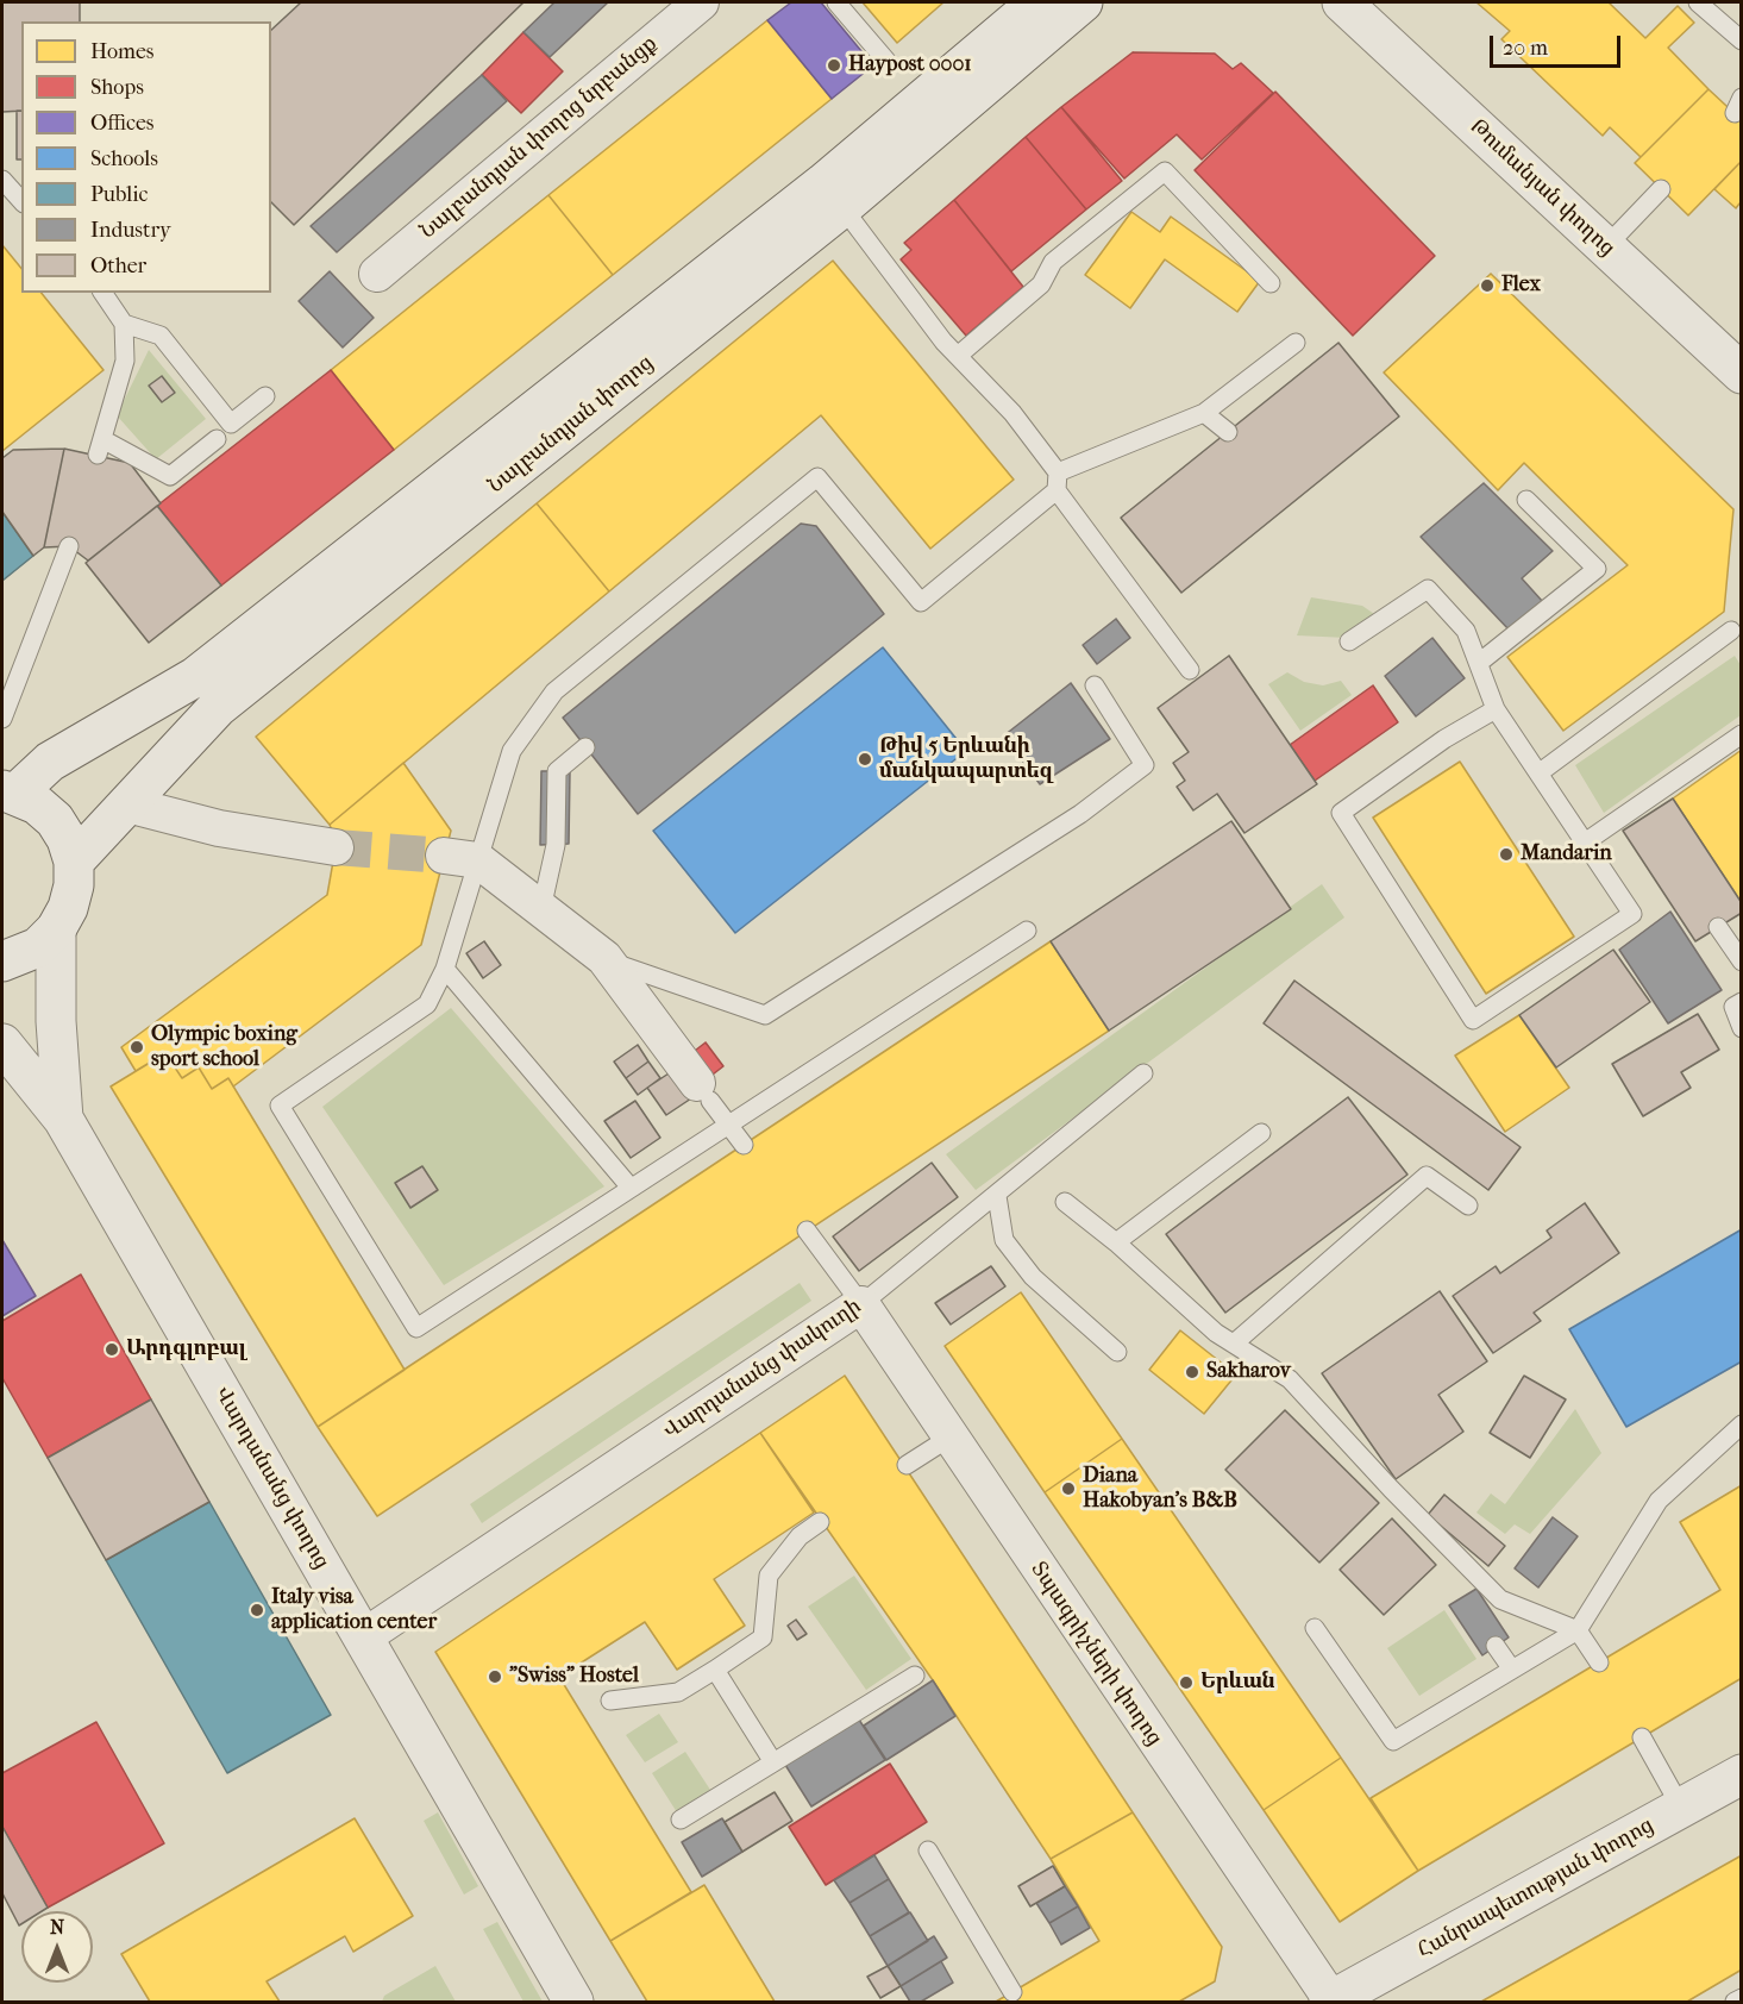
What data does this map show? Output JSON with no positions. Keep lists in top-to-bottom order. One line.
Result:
{"streets":{"main road":["Թումանյան փողոց","Նալբանդյան փողոց","Վարդանանց փողոց","Հանրապետության փողոց"],"street":["Նալբանդյան փողոց նրբանցք","Վարդանանց փակուղի","Տպագրիչների փողոց"]},"crossings":[["Վարդանանց փակուղի","Վարդանանց փողոց"],["Վարդանանց փակուղի","Տպագրիչների փողոց"],["Տպագրիչների փողոց","Հանրապետության փողոց"]],"places":["Haypost 0001","Flex","Թիվ 5 Երևանի մանկապարտեզ","Mandarin","Olympic boxing sport school","Արդգլոբալ","Sakharov","Diana Hakobyan’s B&B","Italy visa application center","\"Swiss\" Hostel","Երևան"],"legend":["Homes","Shops","Offices","Schools","Public","Industry","Other"],"scale_bar":"20 m","north":"top"}
